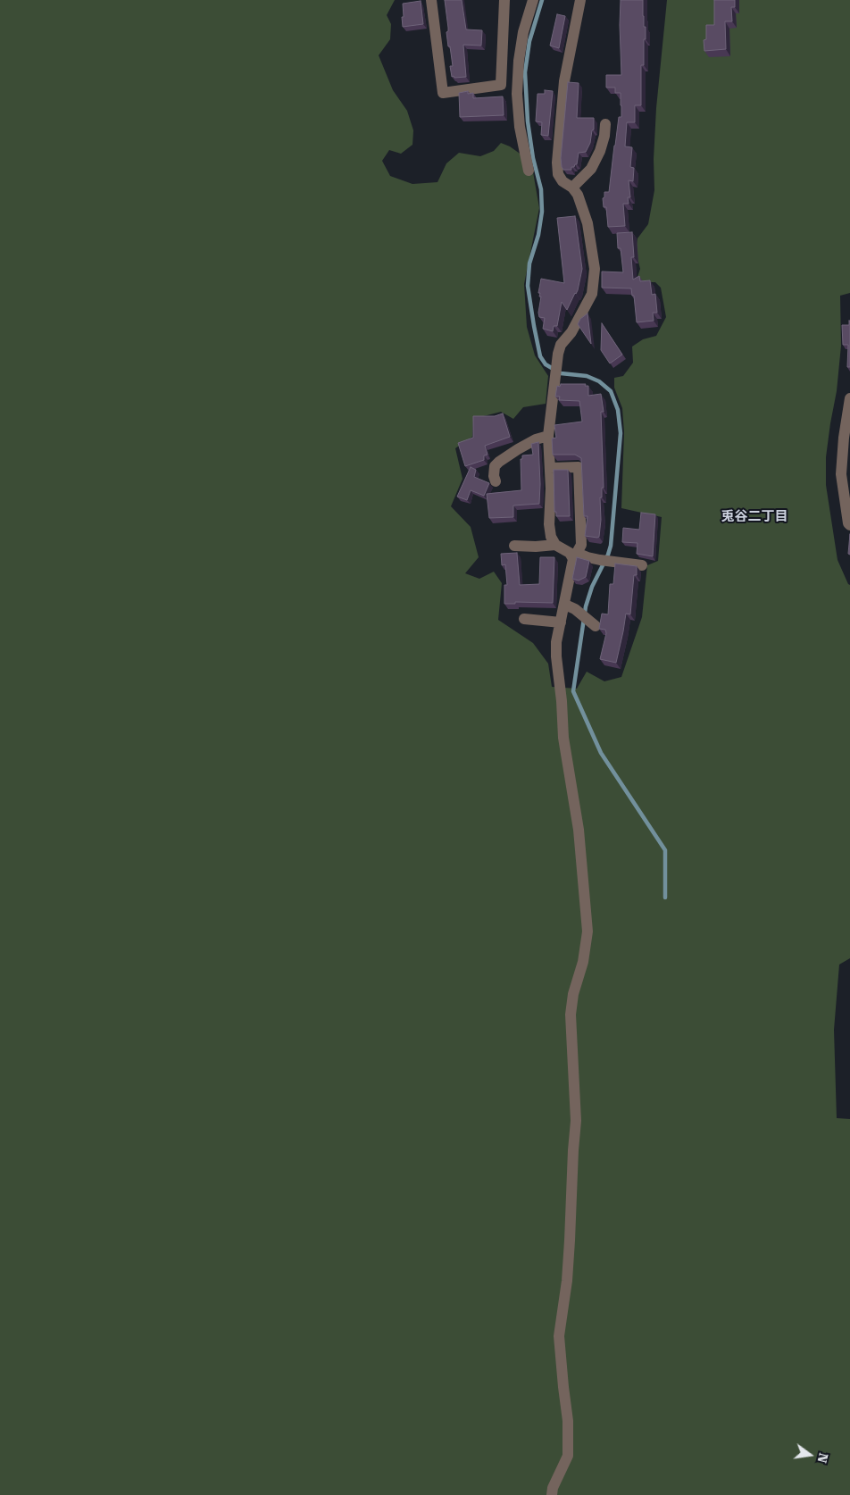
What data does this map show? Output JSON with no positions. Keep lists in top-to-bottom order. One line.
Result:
{"districts":["兎谷二丁目"],"north":"right"}
